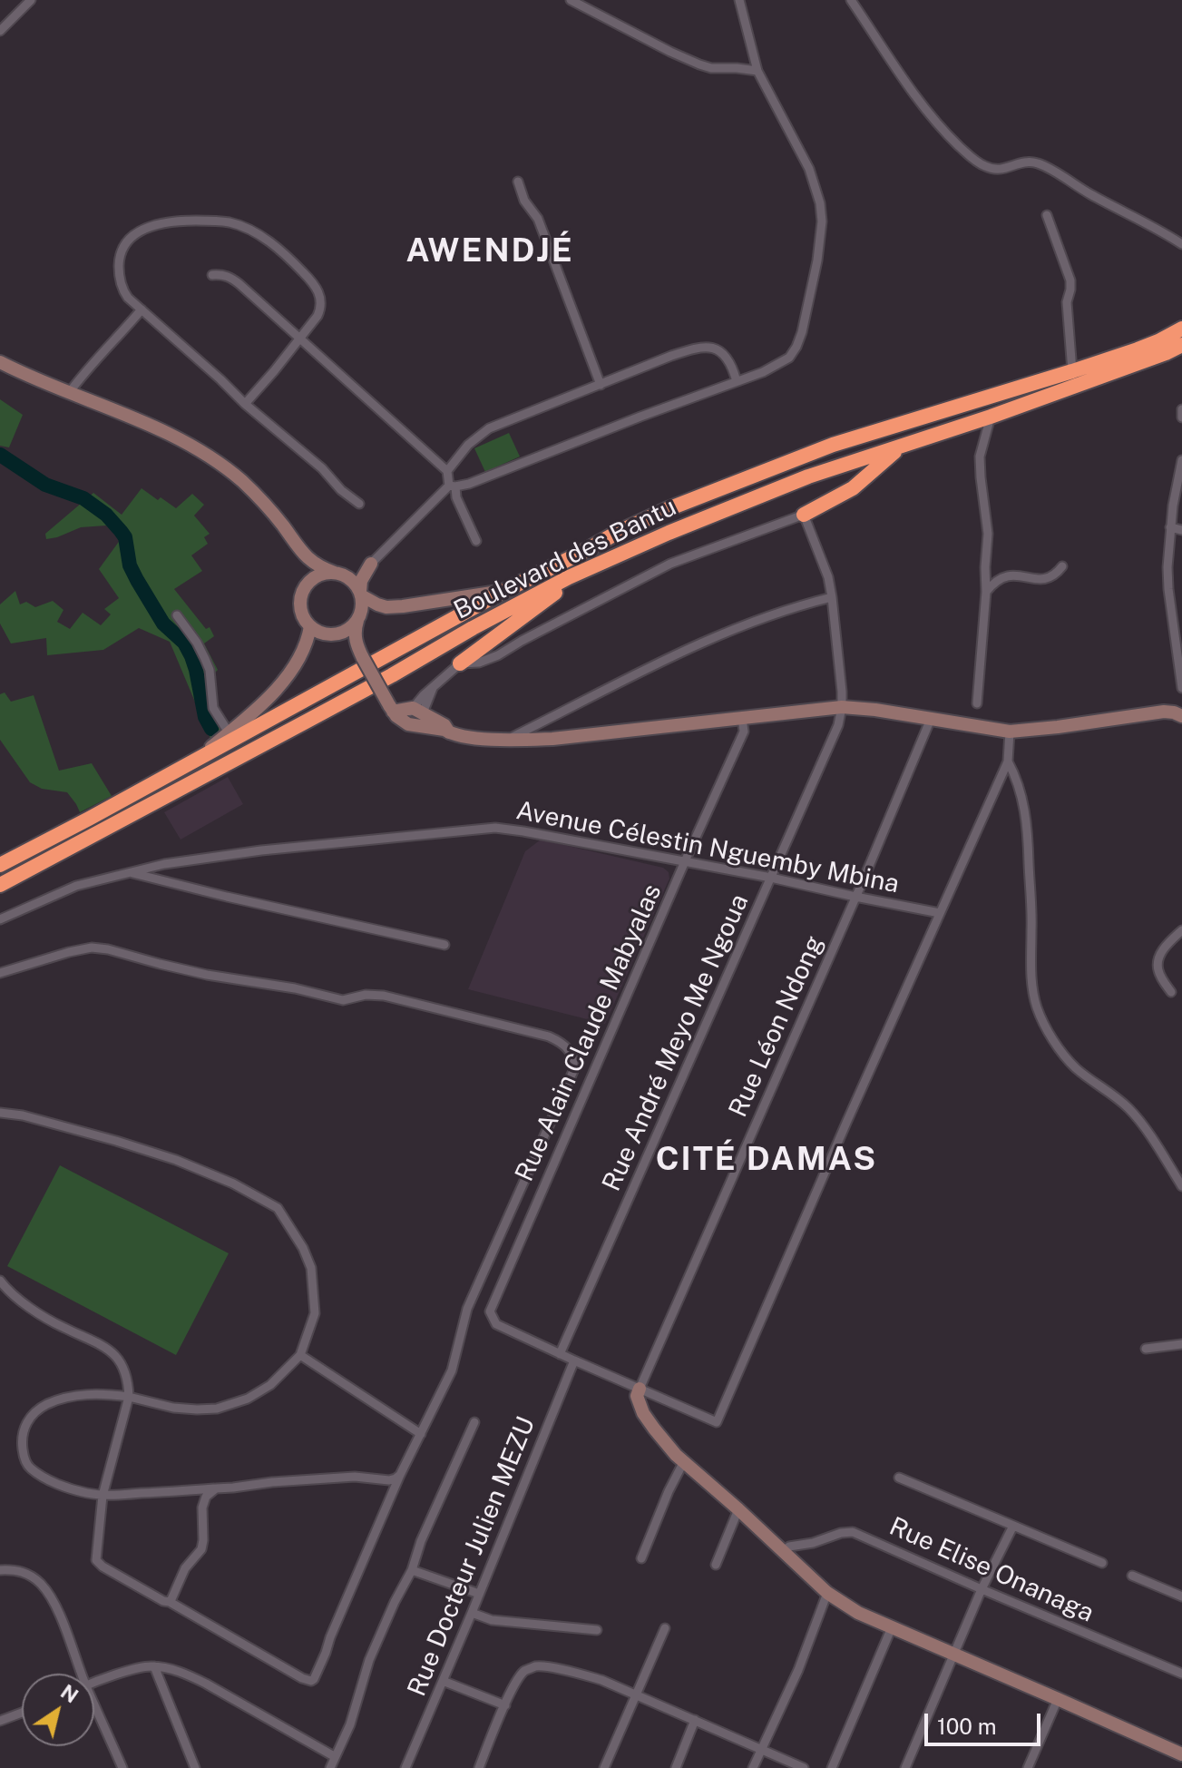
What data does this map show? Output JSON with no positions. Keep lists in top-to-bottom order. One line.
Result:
{"streets":{"highway":["Boulevard des Bantu"],"street":["Avenue Célestin Nguemby Mbina","Rue Léon Ndong","Rue Alain Claude Mabyalas","Rue André Meyo Me Ngoua","Rue Docteur Julien MEZU","Rue Elise Onanaga"]},"crossings":[["Avenue Célestin Nguemby Mbina","Rue Léon Ndong"],["Avenue Célestin Nguemby Mbina","Rue Alain Claude Mabyalas"],["Avenue Célestin Nguemby Mbina","Rue André Meyo Me Ngoua"],["Rue Alain Claude Mabyalas","Rue André Meyo Me Ngoua"]],"districts":["AWENDJÉ","CITÉ DAMAS"],"scale_bar":"100 m","north":"top right"}
